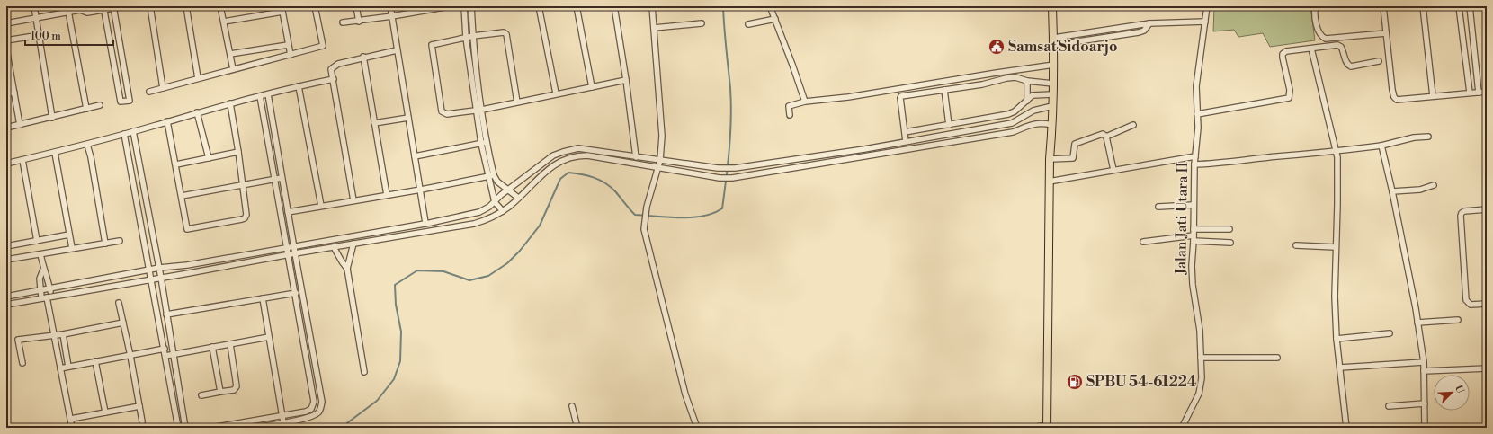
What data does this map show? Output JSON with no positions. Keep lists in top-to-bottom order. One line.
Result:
{"streets":{"street":["Jalan Jati Utara II"]},"places":{"public building":["Samsat Sidoarjo"],"fuel station":["SPBU 54-61224"]},"scale_bar":"100 m","north":"top right"}
